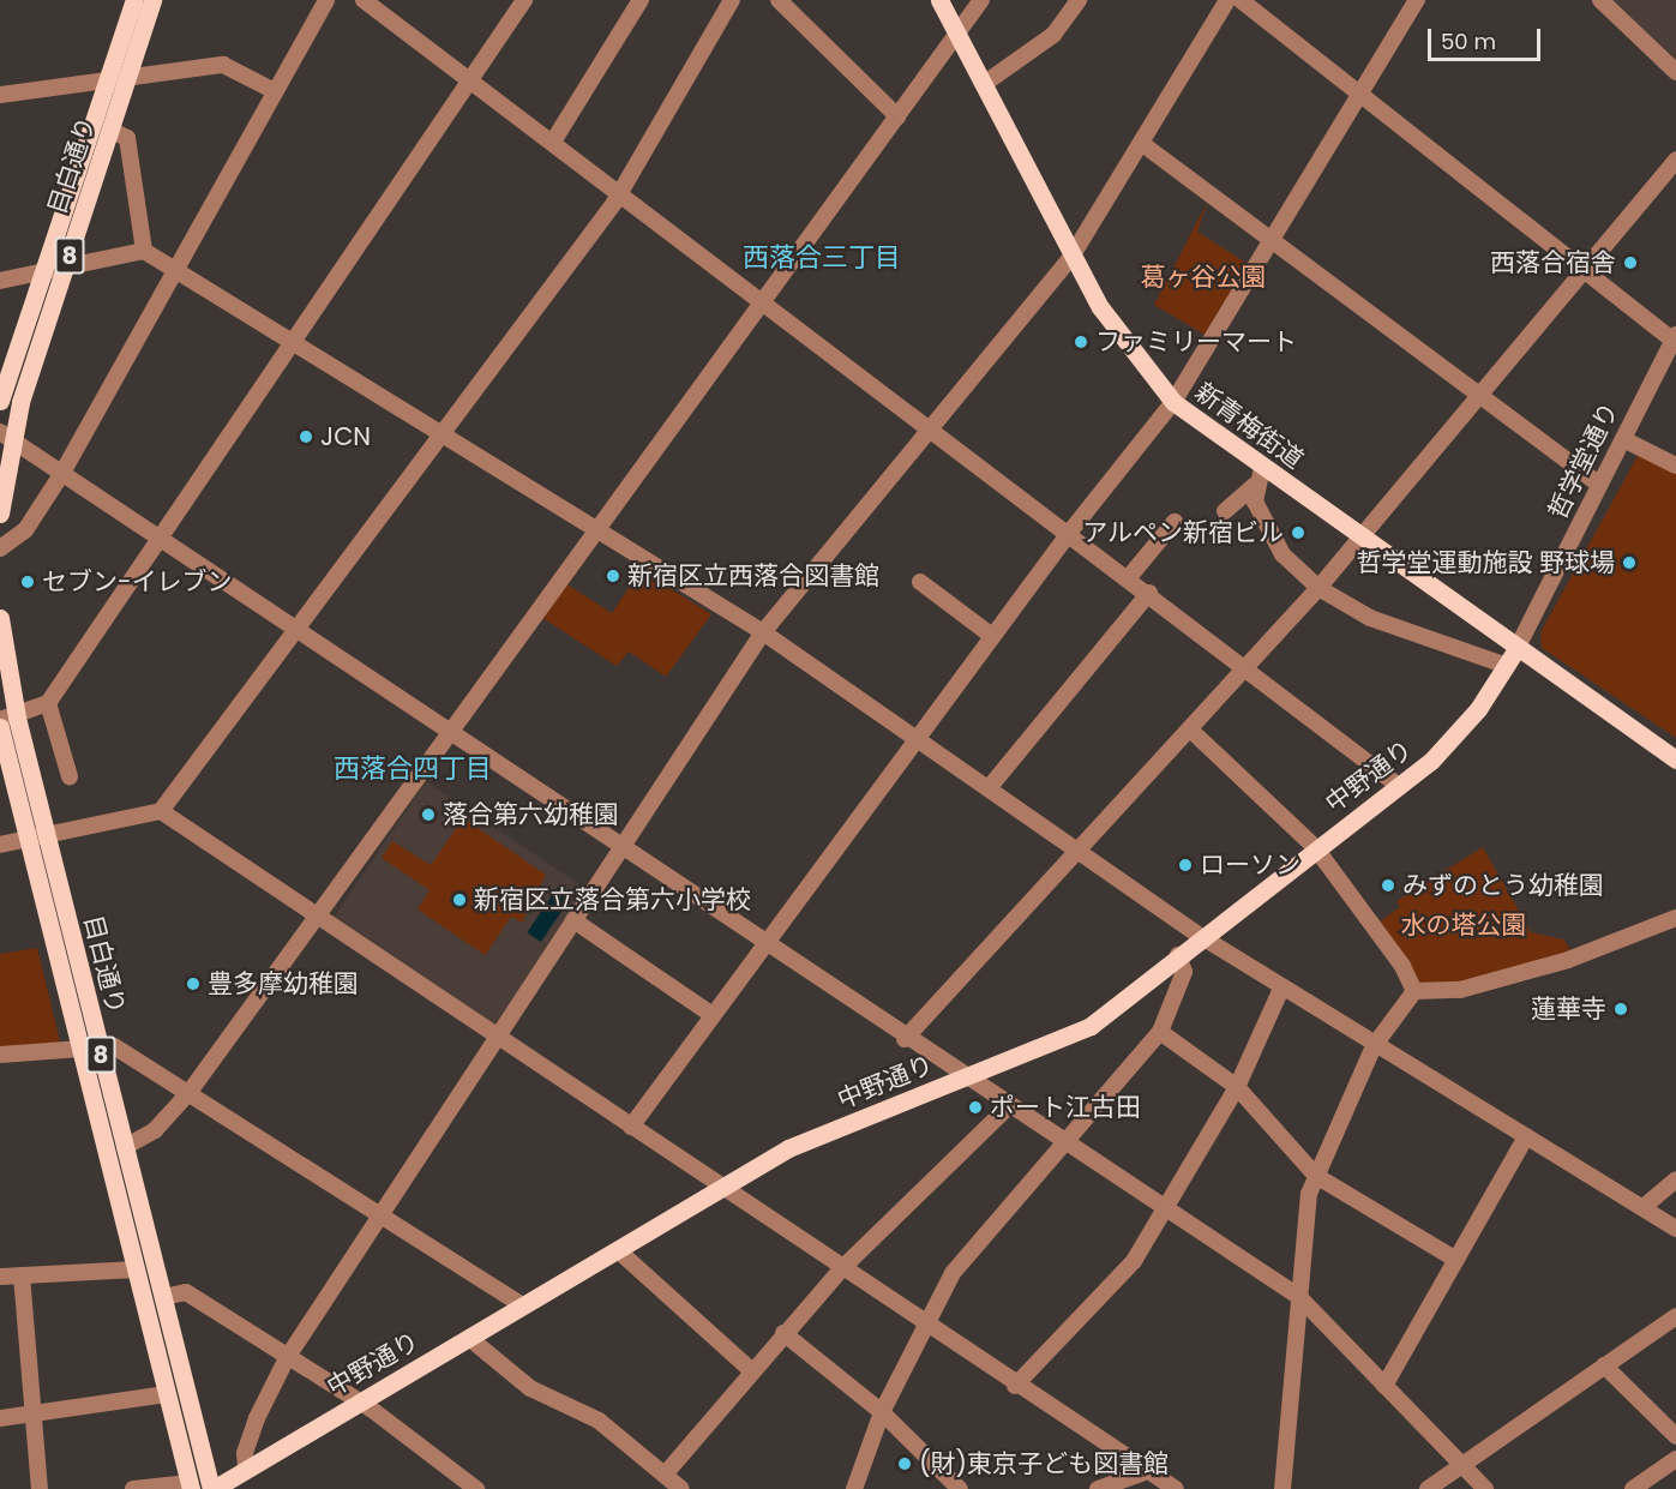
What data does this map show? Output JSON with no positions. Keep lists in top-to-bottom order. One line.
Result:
{"streets":{"main road":["目白通り","8","新青梅街道","中野通り"],"street":["哲学堂通り"]},"crossings":[["目白通り","中野通り"],["新青梅街道","哲学堂通り"],["新青梅街道","中野通り"],["哲学堂通り","中野通り"]],"districts":["西落合三丁目","西落合四丁目"],"parks":["葛ヶ谷公園","水の塔公園"],"places":["西落合宿舎","ファミリーマート","JCN","アルペン新宿ビル","哲学堂運動施設 野球場","新宿区立西落合図書館","セブン-イレブン","落合第六幼稚園","ローソン","みずのとう幼稚園","新宿区立落合第六小学校","豊多摩幼稚園","蓮華寺","ポート江古田","(財)東京子ども図書館"],"scale_bar":"50 m"}
